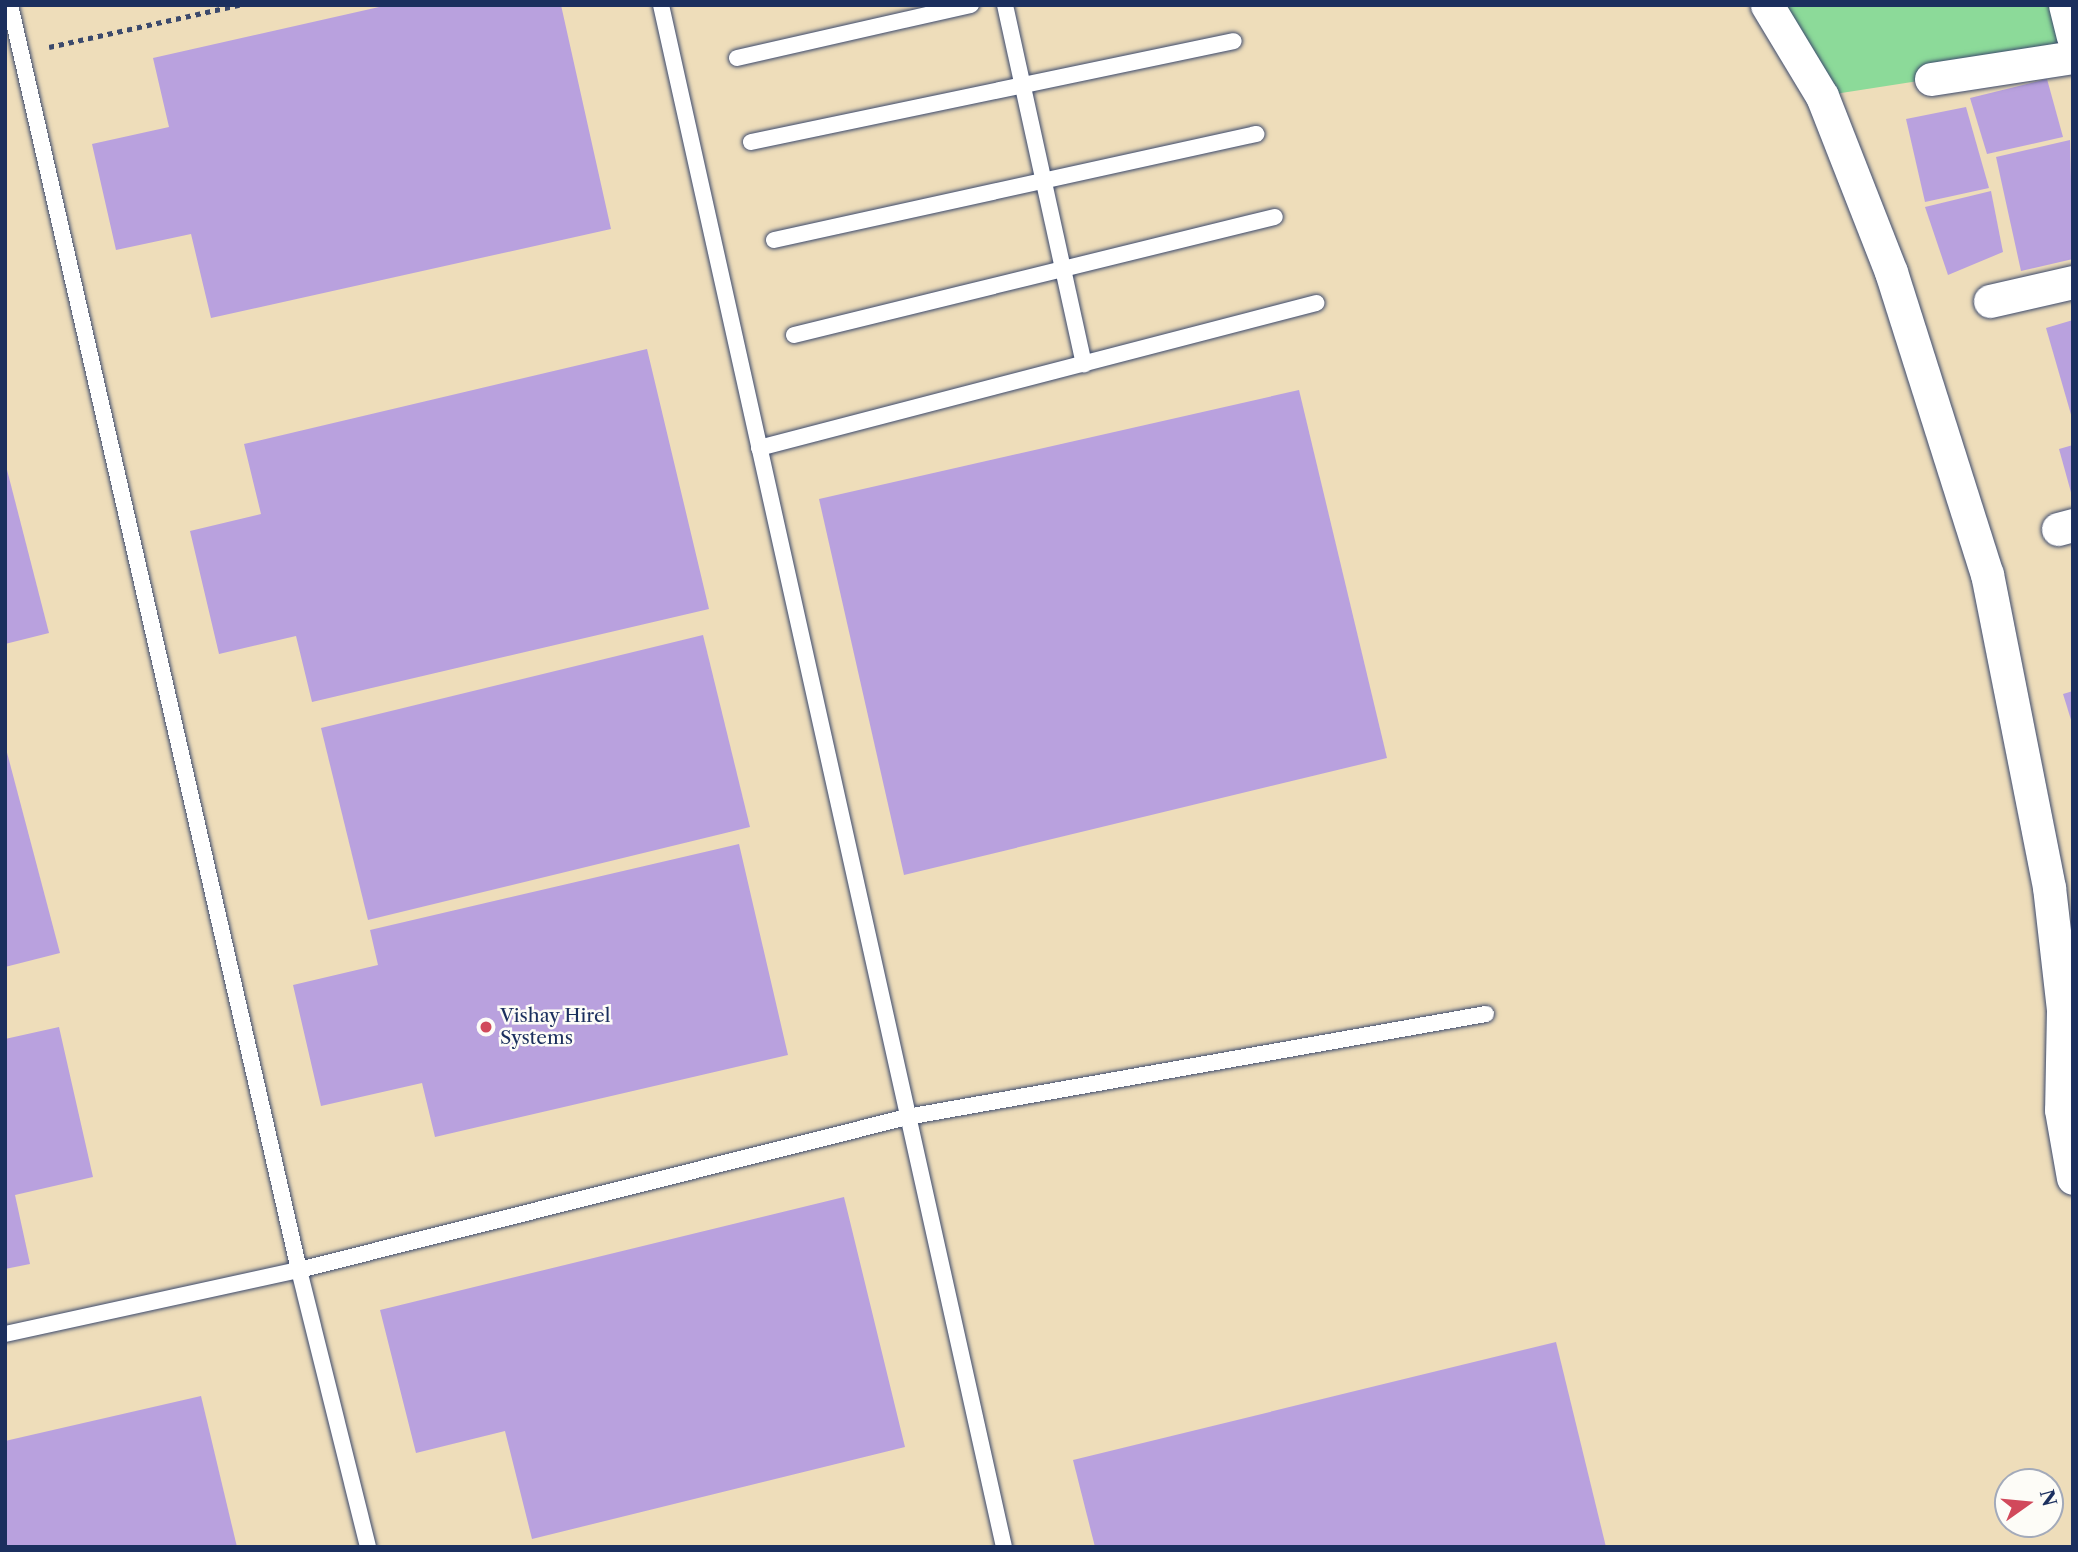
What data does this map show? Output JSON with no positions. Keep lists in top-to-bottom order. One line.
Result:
{"places":["Vishay Hirel Systems"],"north":"right"}
